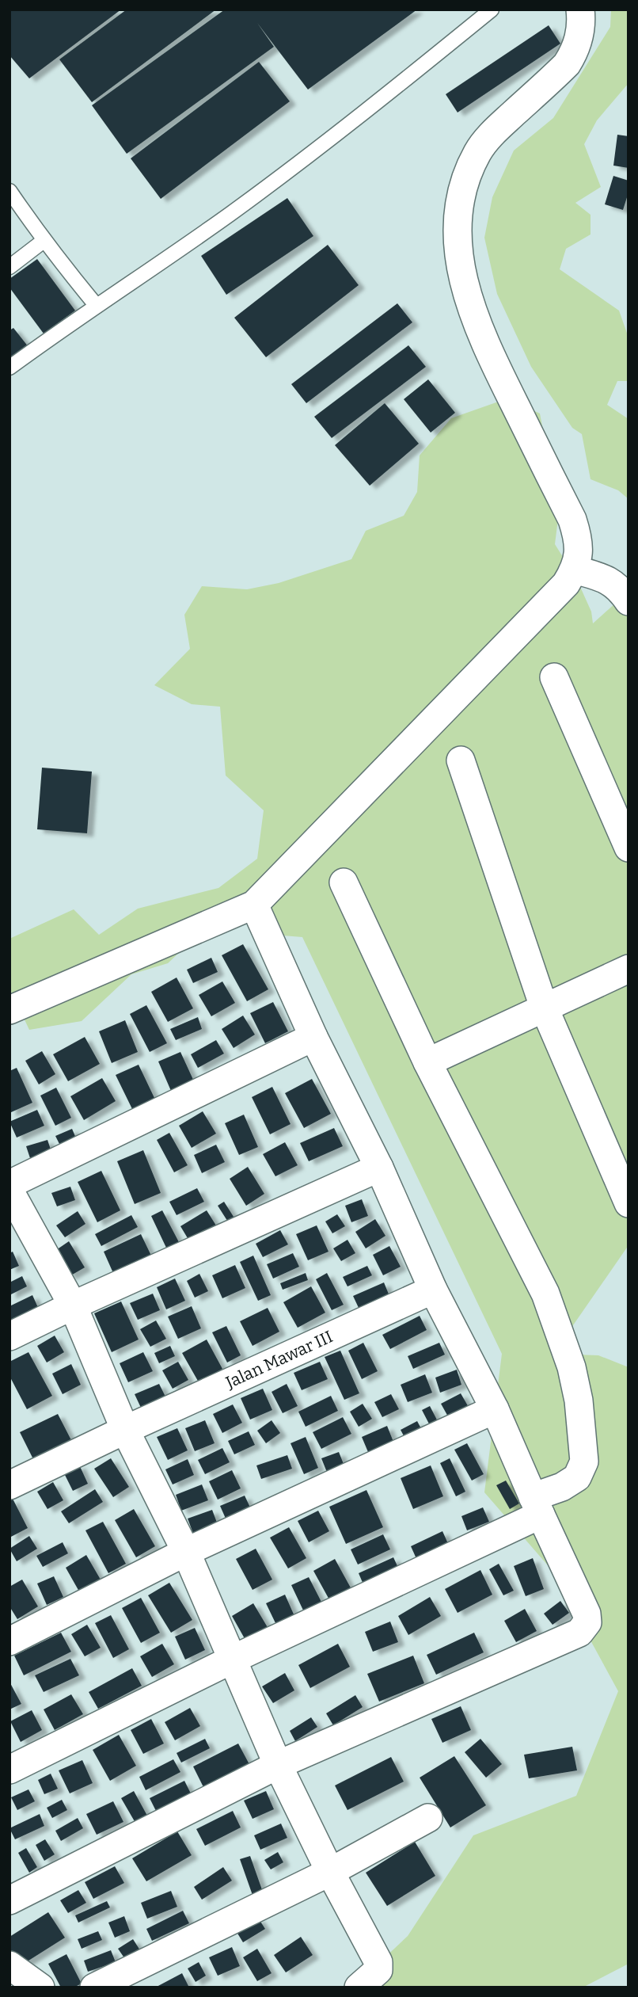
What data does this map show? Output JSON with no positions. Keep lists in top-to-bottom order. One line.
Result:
{"streets":{"street":["Jalan Mawar III"]}}
